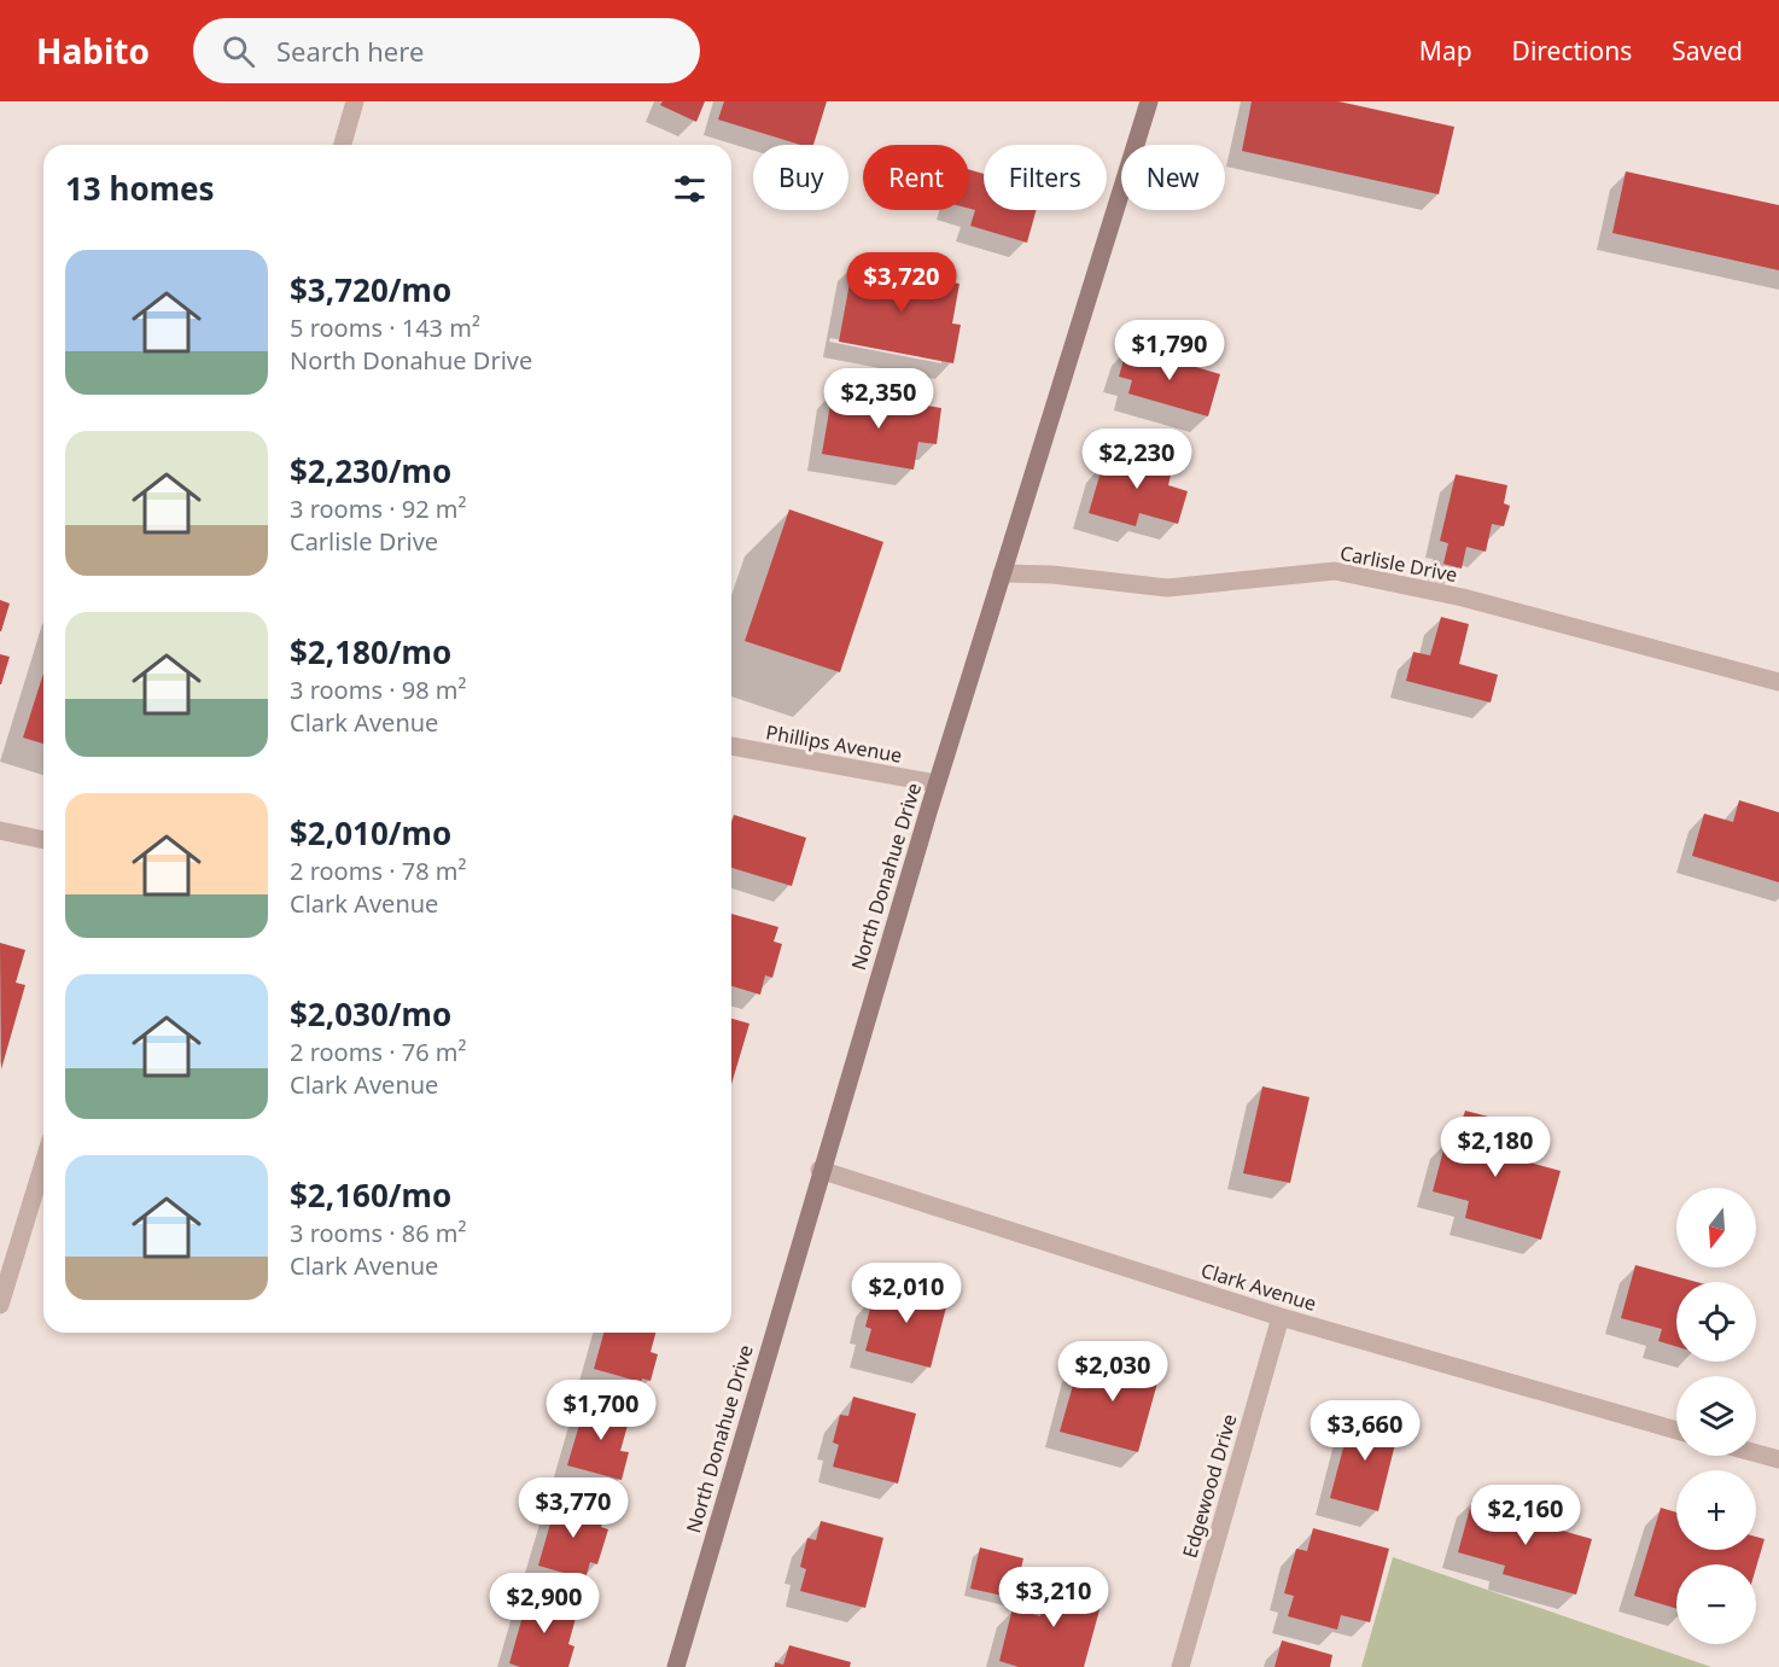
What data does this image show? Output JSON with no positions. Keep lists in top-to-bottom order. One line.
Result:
{"streets":{"street":["Carlisle Drive","Phillips Avenue","North Donahue Drive","Clark Avenue","Edgewood Drive"]},"crossings":[["Carlisle Drive","North Donahue Drive"],["Phillips Avenue","North Donahue Drive"],["North Donahue Drive","Clark Avenue"],["Clark Avenue","Edgewood Drive"]],"north":"bottom","page":{"header":"Habito","search":"Search here","nav":["Map","Directions","Saved"],"chip":["Buy","Rent","Filters","New"],"heading":"13 homes","list":[{"name":"$3,720/mo","note":"5 rooms · 143 m² · North Donahue Drive"},{"name":"$2,230/mo","note":"3 rooms · 92 m² · Carlisle Drive"},{"name":"$2,180/mo","note":"3 rooms · 98 m² · Clark Avenue"},{"name":"$2,010/mo","note":"2 rooms · 78 m² · Clark Avenue"},{"name":"$2,030/mo","note":"2 rooms · 76 m² · Clark Avenue"},{"name":"$2,160/mo","note":"3 rooms · 86 m² · Clark Avenue"}],"price":["$3,720","$1,790","$2,350","$2,230","$2,180","$2,010","$2,030","$1,700","$3,660","$3,770","$2,160","$3,210","$2,900"],"map_buttons":["+","−"]}}
